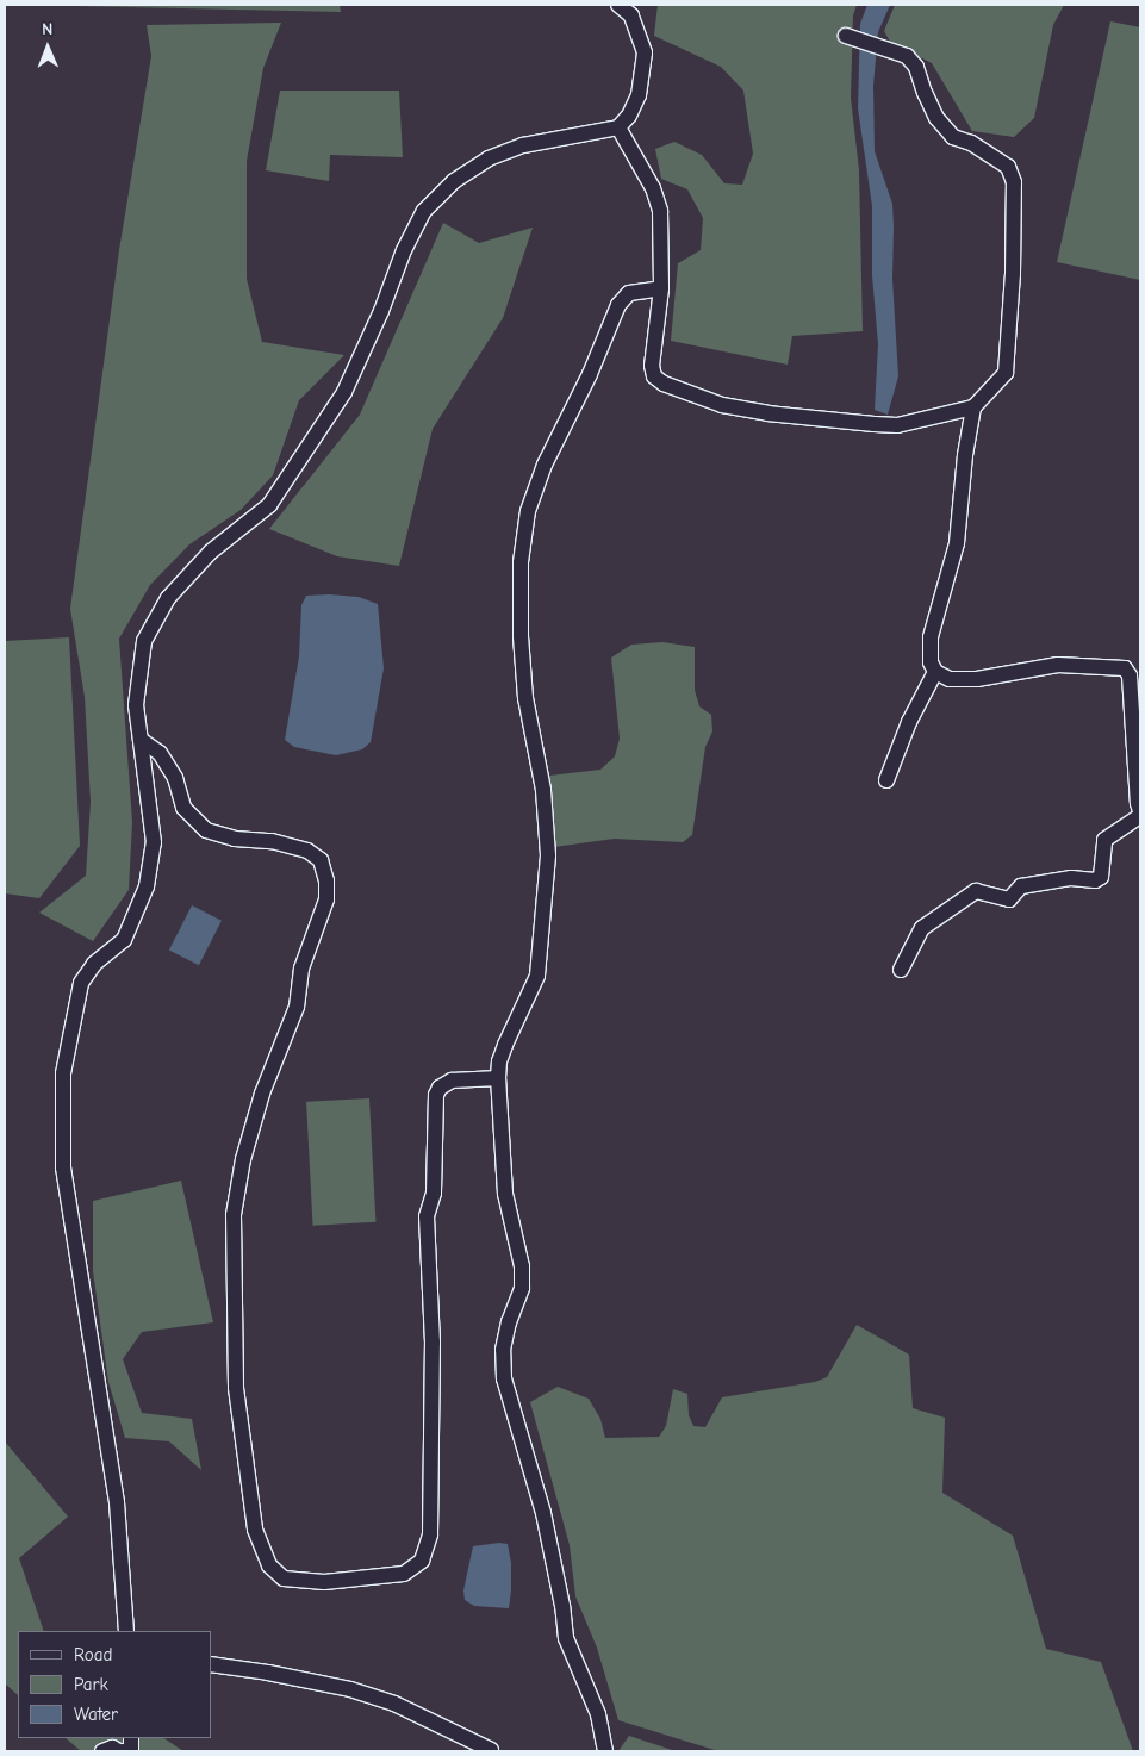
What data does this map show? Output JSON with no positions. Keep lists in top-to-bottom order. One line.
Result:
{"legend":["Road","Park","Water"],"north":"top"}
